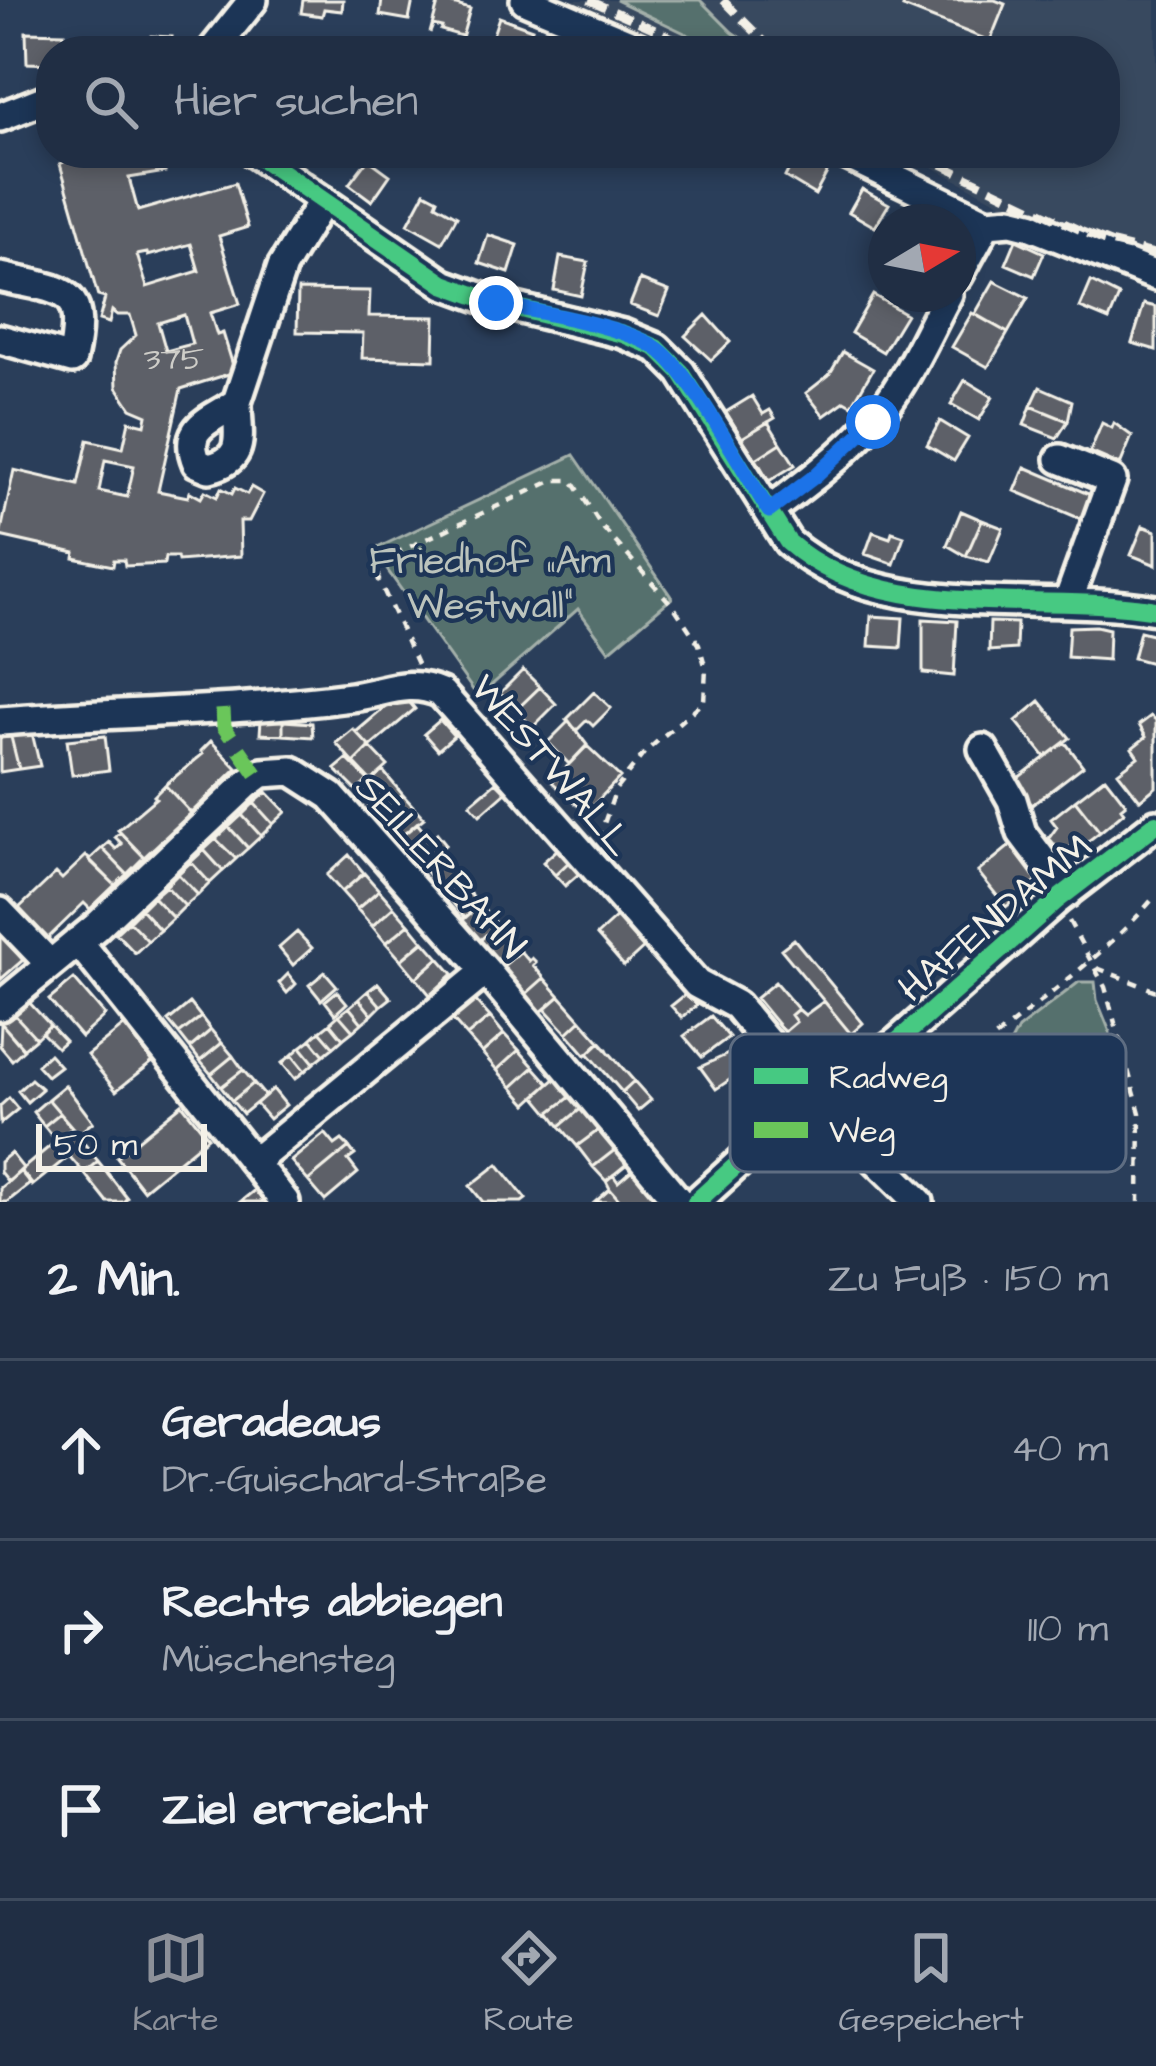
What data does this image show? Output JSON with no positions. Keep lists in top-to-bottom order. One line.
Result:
{"streets":{"street":["WESTWALL","SEILERBAHN","HAFENDAMM"]},"parks":["Friedhof „Am Westwall“"],"house_numbers":["375"],"legend":["Radweg","Weg"],"scale_bar":"50 m","north":"right","page":{"search":"Hier suchen","scale":"50 m","heading":["2 Min.","Zu Fuß · 150 m"],"list":[["Geradeaus","Dr.-Guischard-Straße","40 m"],["Rechts abbiegen","Müschensteg","110 m"],"Ziel erreicht"],"nav":["Karte","Route","Gespeichert"]}}
